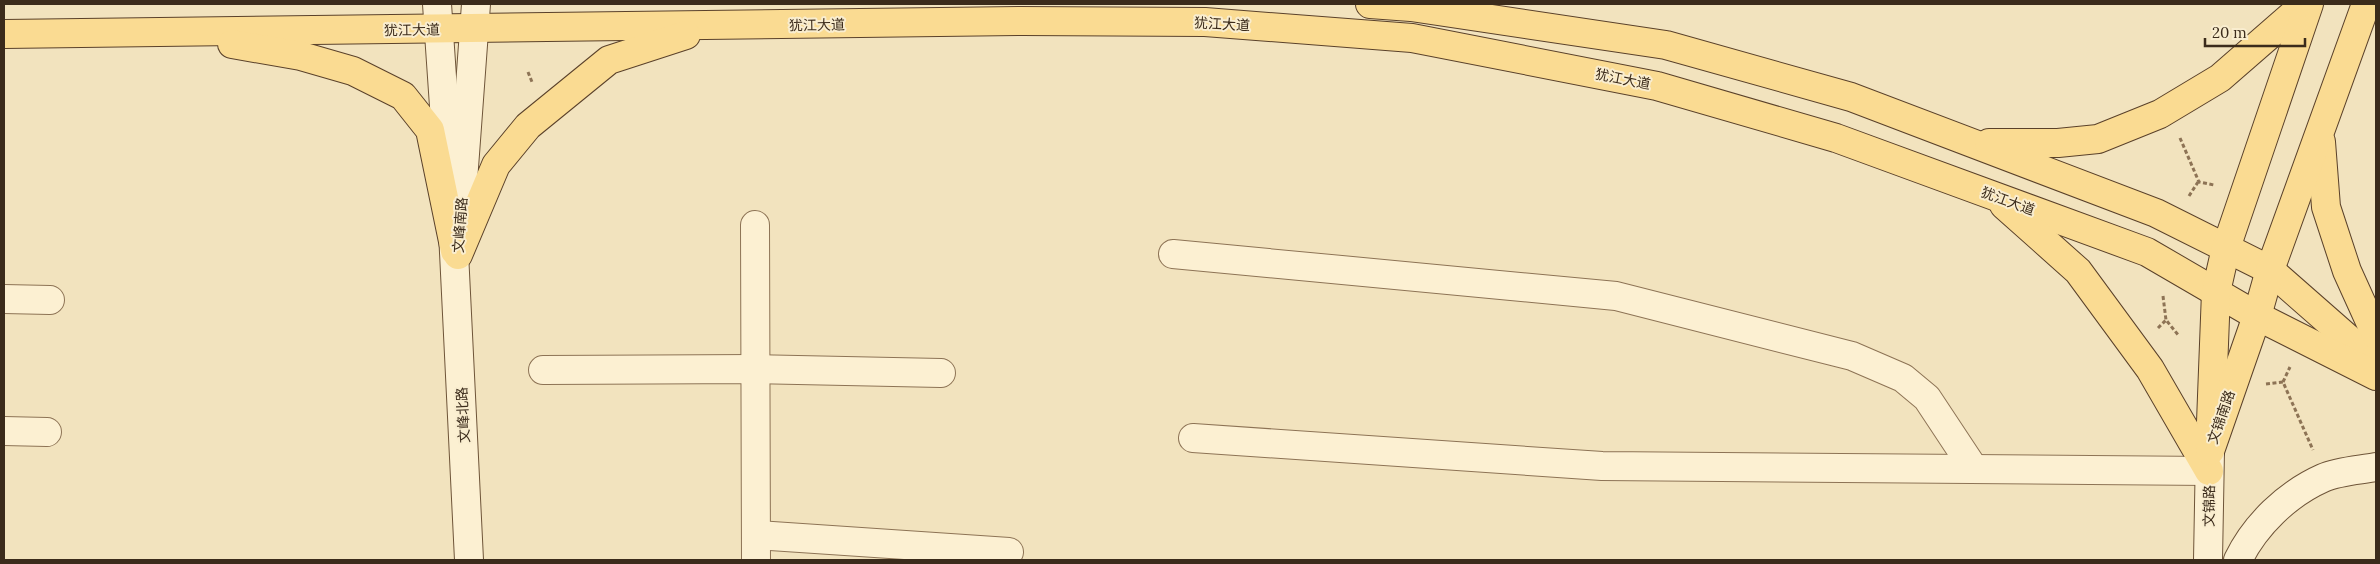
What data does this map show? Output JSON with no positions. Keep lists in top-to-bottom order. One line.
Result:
{"streets":{"main road":["犹江大道","文锦南路"],"street":["文峰南路","文峰北路","文锦路"]},"crossings":[["犹江大道","文峰南路"],["犹江大道","文锦南路"],["文峰南路","文峰北路"],["文锦南路","文锦路"]],"scale_bar":"20 m"}
